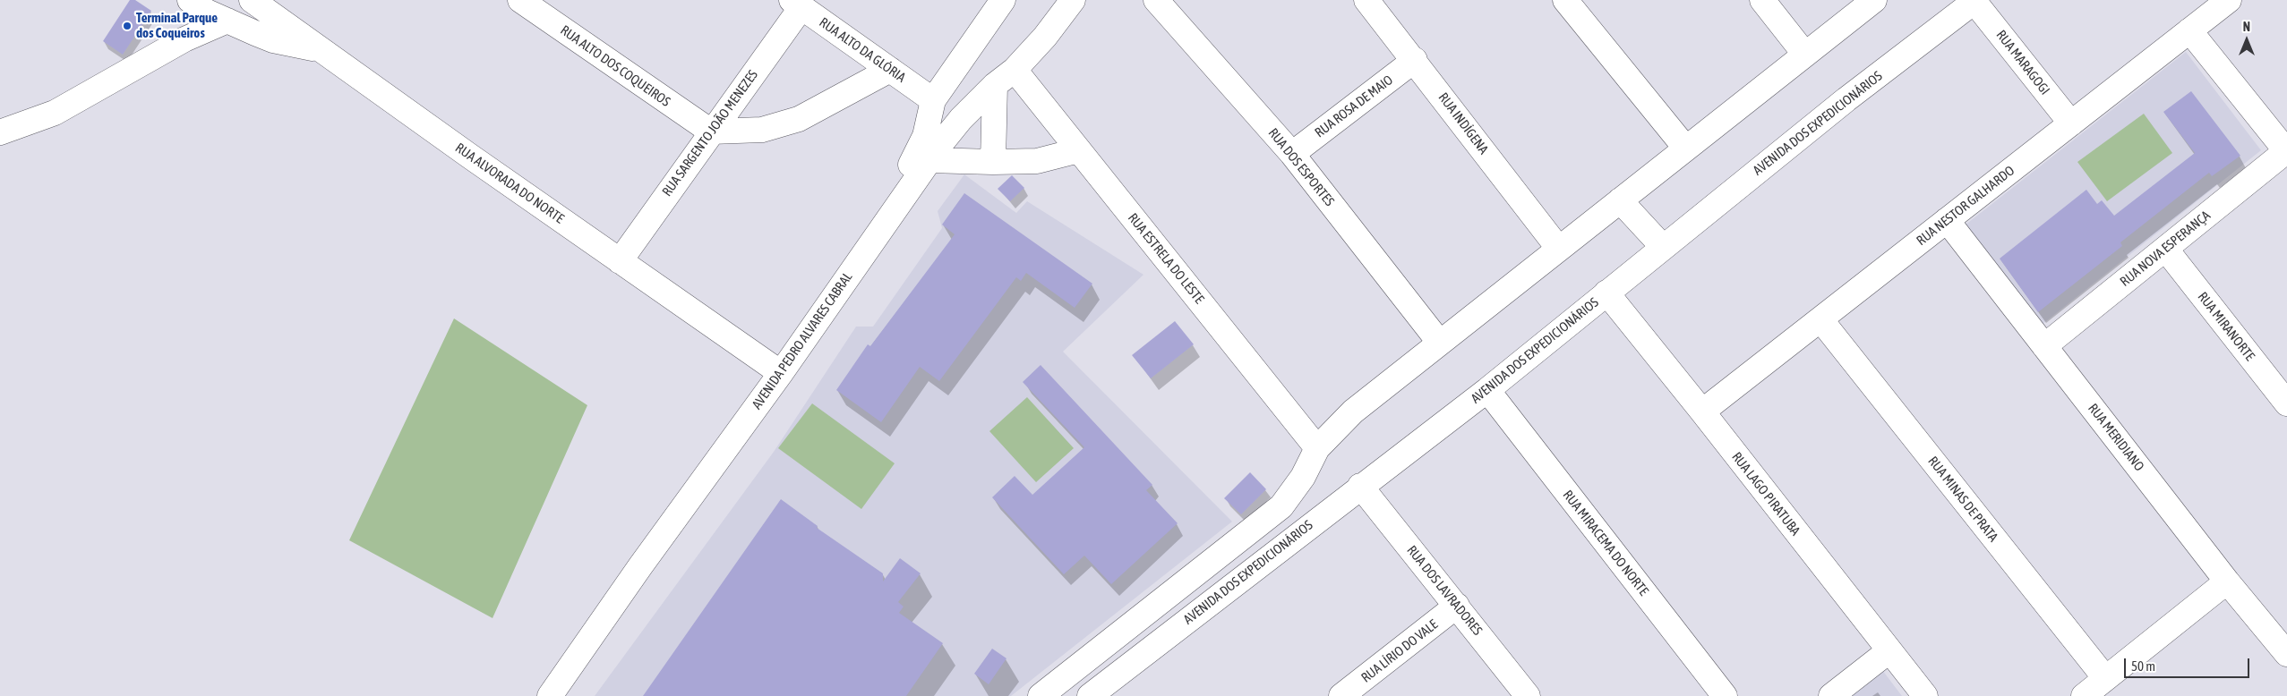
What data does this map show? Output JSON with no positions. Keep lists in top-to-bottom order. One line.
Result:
{"streets":{"street":["RUA ALTO DA GLÓRIA","RUA MARAGOGI","RUA ALTO DOS COQUEIROS","RUA ROSA DE MAIO","RUA INDÍGENA","AVENIDA DOS EXPEDICIONÁRIOS","RUA SARGENTO JOÃO MENEZES","RUA DOS ESPORTES","RUA ALVORADA DO NORTE","RUA NESTOR GALHARDO","RUA NOVA ESPERANÇA","RUA ESTRELA DO LESTE","RUA MIRANORTE","AVENIDA PEDRO ALVARES CABRAL","RUA MERIDIANO","RUA LAGO PIRATUBA","RUA MINAS DE PRATA","RUA MIRACEMA DO NORTE","RUA DOS LAVRADORES","RUA LÍRIO DO VALE"]},"crossings":[["RUA ALTO DA GLÓRIA","RUA SARGENTO JOÃO MENEZES"],["RUA ALTO DA GLÓRIA","AVENIDA PEDRO ALVARES CABRAL"],["RUA MARAGOGI","AVENIDA DOS EXPEDICIONÁRIOS"],["RUA MARAGOGI","RUA NESTOR GALHARDO"],["RUA ALTO DOS COQUEIROS","RUA SARGENTO JOÃO MENEZES"],["RUA ROSA DE MAIO","RUA INDÍGENA"],["RUA ROSA DE MAIO","RUA DOS ESPORTES"],["AVENIDA DOS EXPEDICIONÁRIOS","RUA LAGO PIRATUBA"],["AVENIDA DOS EXPEDICIONÁRIOS","RUA MIRACEMA DO NORTE"],["AVENIDA DOS EXPEDICIONÁRIOS","RUA DOS LAVRADORES"],["RUA SARGENTO JOÃO MENEZES","RUA ALVORADA DO NORTE"],["RUA ALVORADA DO NORTE","AVENIDA PEDRO ALVARES CABRAL"],["RUA NESTOR GALHARDO","RUA MERIDIANO"],["RUA NESTOR GALHARDO","RUA LAGO PIRATUBA"],["RUA NESTOR GALHARDO","RUA MINAS DE PRATA"],["RUA NOVA ESPERANÇA","RUA MIRANORTE"],["RUA NOVA ESPERANÇA","RUA MERIDIANO"],["RUA ESTRELA DO LESTE","AVENIDA PEDRO ALVARES CABRAL"],["RUA DOS LAVRADORES","RUA LÍRIO DO VALE"]],"places":["Terminal Parque dos Coqueiros"],"scale_bar":"50 m","north":"top"}
